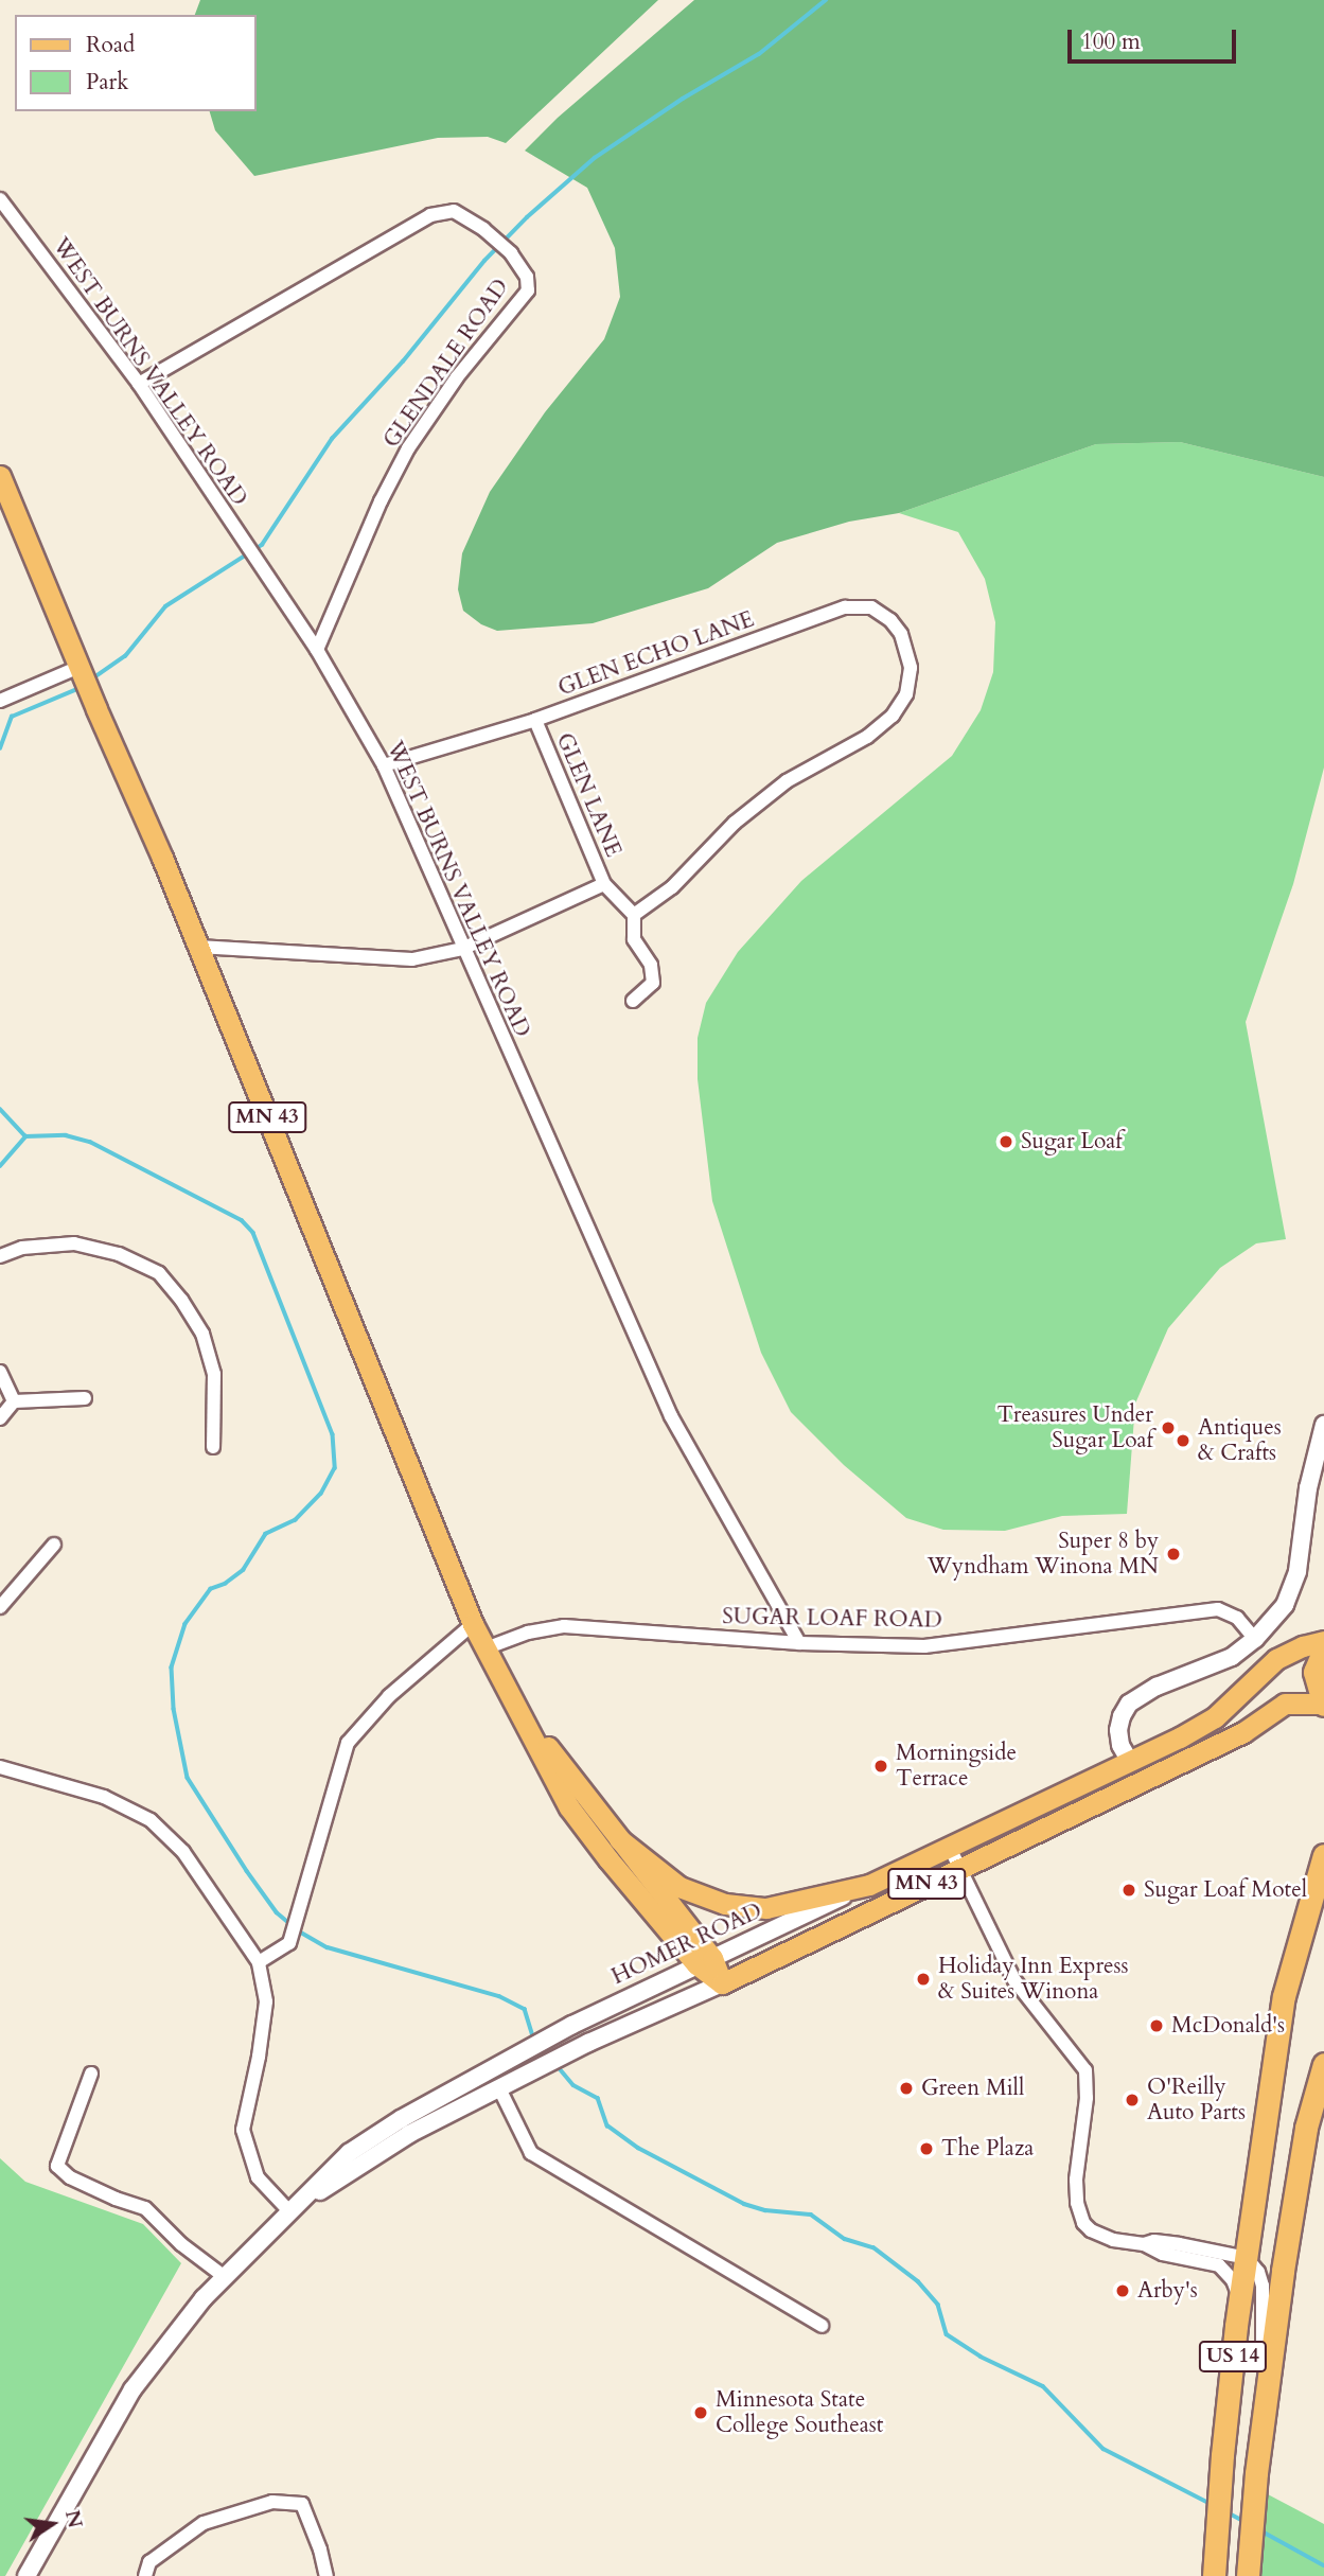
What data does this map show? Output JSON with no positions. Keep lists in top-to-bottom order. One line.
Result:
{"streets":{"highway":["US 14"],"main road":["MN 43","HOMER ROAD"],"street":["GLENDALE ROAD","WEST BURNS VALLEY ROAD","GLEN ECHO LANE","GLEN LANE","SUGAR LOAF ROAD"]},"crossings":[["GLENDALE ROAD","WEST BURNS VALLEY ROAD"],["WEST BURNS VALLEY ROAD","GLEN ECHO LANE"],["WEST BURNS VALLEY ROAD","SUGAR LOAF ROAD"],["GLEN ECHO LANE","GLEN LANE"],["MN 43","SUGAR LOAF ROAD"],["MN 43","HOMER ROAD"]],"places":["Sugar Loaf","Treasures Under Sugar Loaf","Antiques & Crafts","Super 8 by Wyndham Winona MN","Morningside Terrace","Sugar Loaf Motel","Holiday Inn Express & Suites Winona","McDonald's","Green Mill","O'Reilly Auto Parts","The Plaza","Arby's","Minnesota State College Southeast"],"legend":["Road","Park"],"scale_bar":"100 m","north":"right"}
